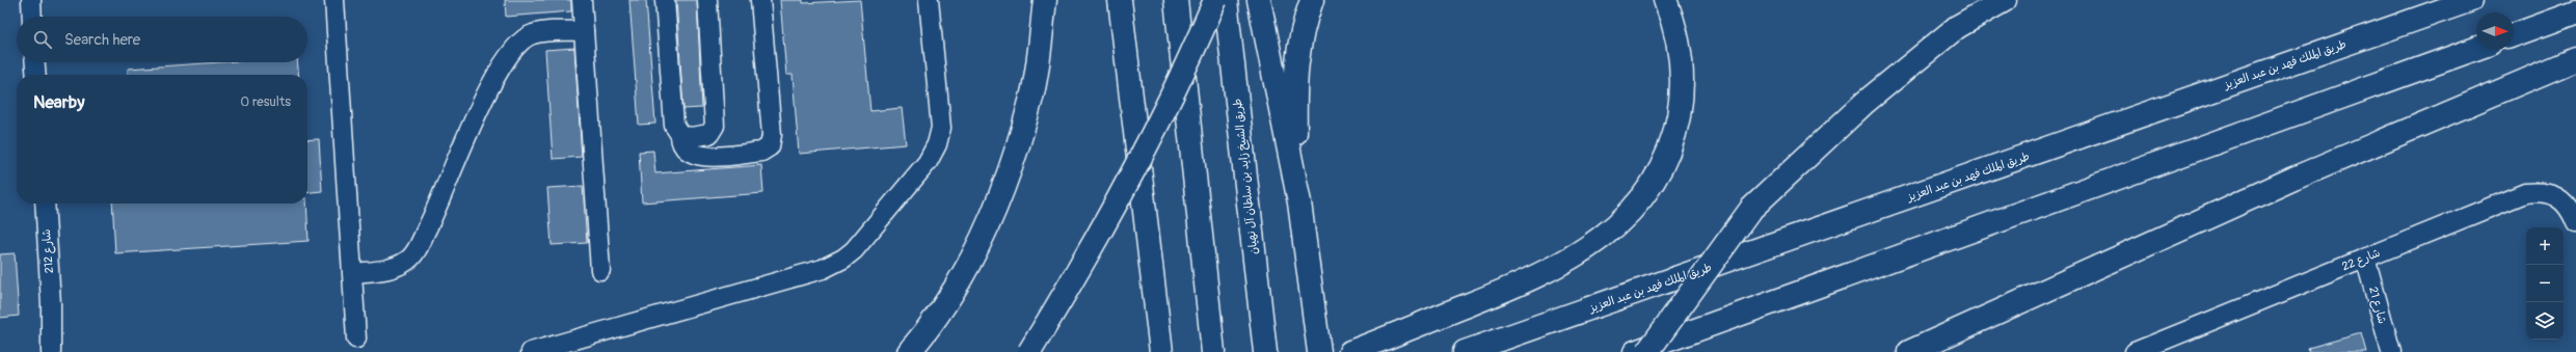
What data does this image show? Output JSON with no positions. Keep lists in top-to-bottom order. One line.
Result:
{"streets":{"highway":["طريق الملك فهد بن عبد العزيز","طريق الشيخ زايد بن سلطان آل نهيان"],"street":["شارع 212","شارع 22","شارع 21"]},"crossings":[["شارع 22","شارع 21"]],"north":"right","page":{"search":"Search here","heading":["Nearby","0 results"],"map_buttons":["+","−"]}}
